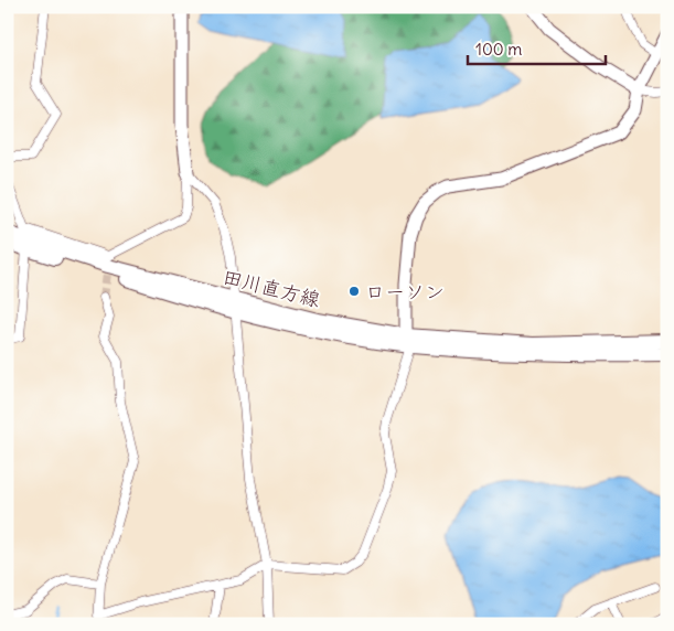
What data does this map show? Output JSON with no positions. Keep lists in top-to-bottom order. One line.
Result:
{"streets":{"main road":["田川直方線"]},"places":["ローソン"],"scale_bar":"100 m"}
